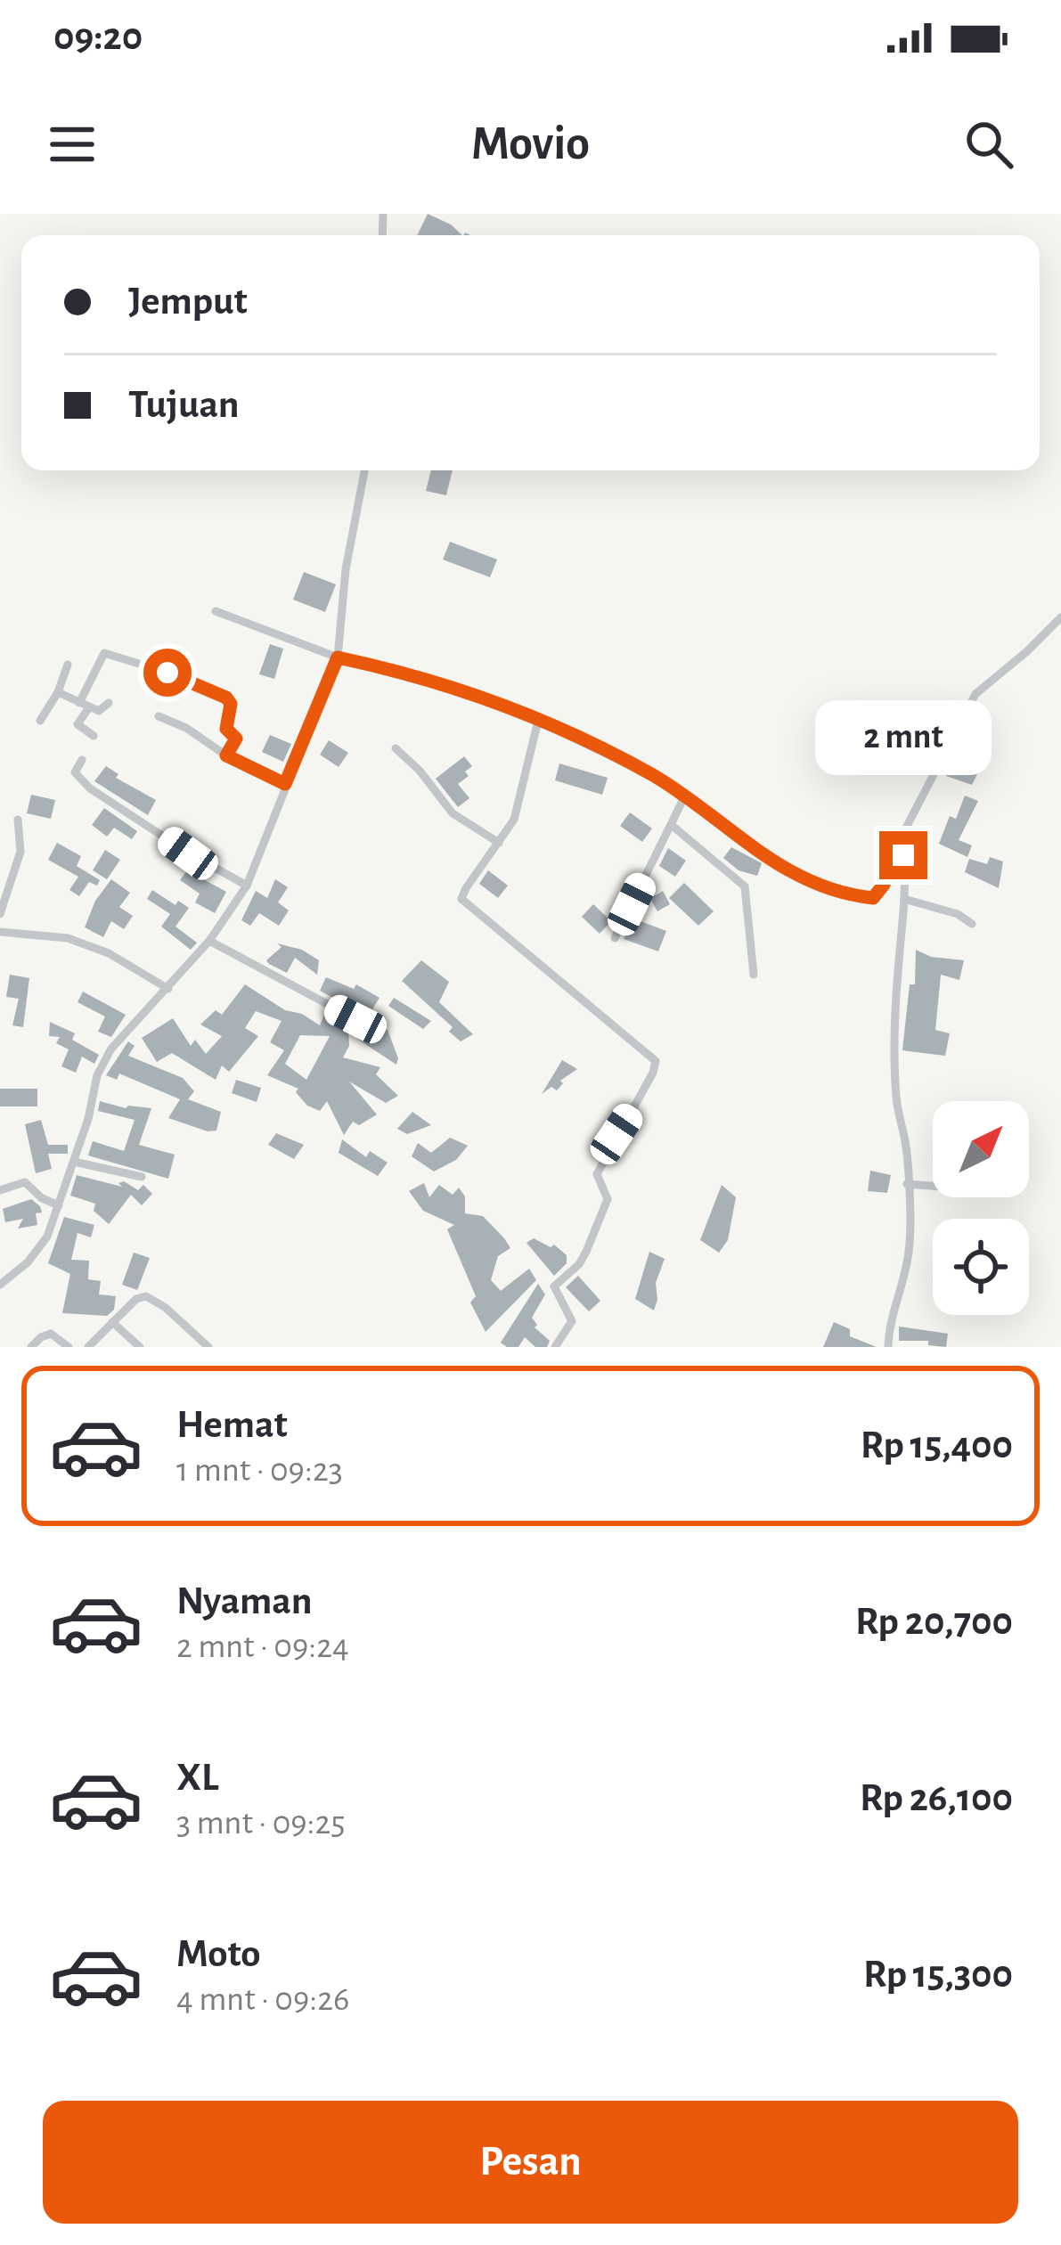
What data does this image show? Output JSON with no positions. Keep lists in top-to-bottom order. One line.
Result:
{"north":"top right","page":{"status":"09:20","header":"Movio","banner":["Jemput","Tujuan"],"bubble":"2 mnt","list":[{"name":"Hemat","note":"1 mnt · 09:23","value":"Rp 15,400"},{"name":"Nyaman","note":"2 mnt · 09:24","value":"Rp 20,700"},{"name":"XL","note":"3 mnt · 09:25","value":"Rp 26,100"},{"name":"Moto","note":"4 mnt · 09:26","value":"Rp 15,300"}],"buttons":"Pesan"}}
